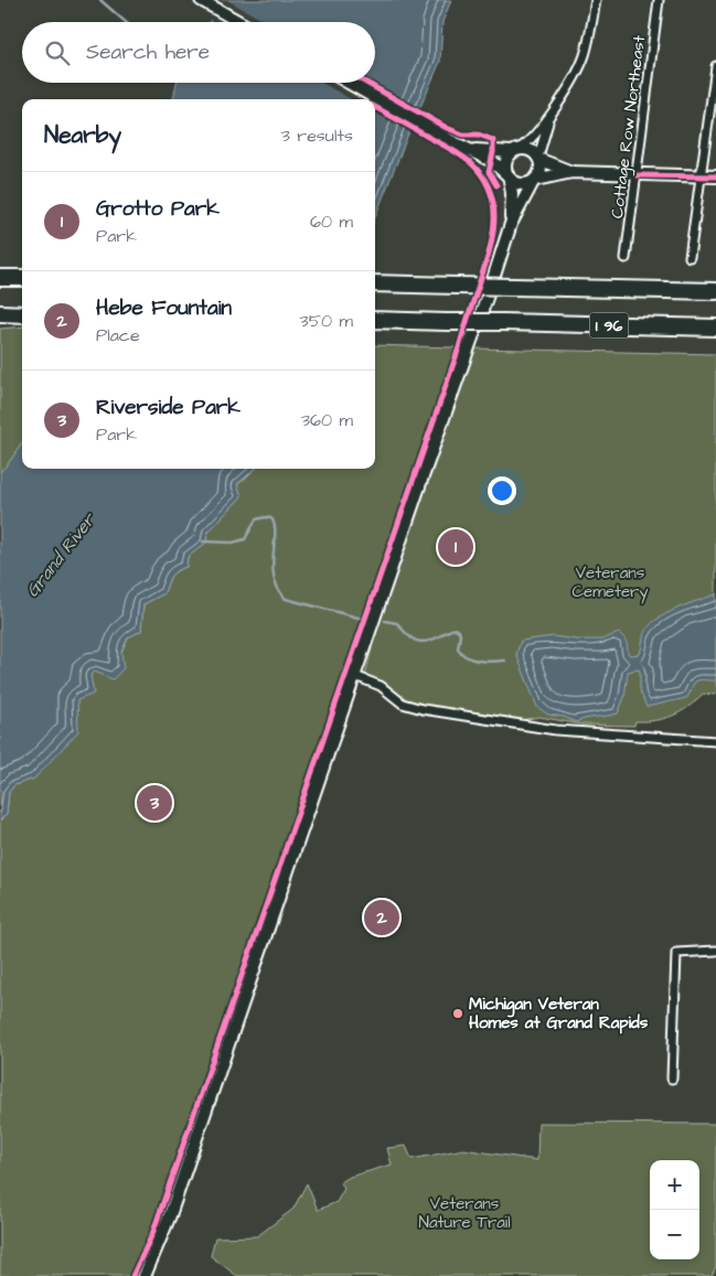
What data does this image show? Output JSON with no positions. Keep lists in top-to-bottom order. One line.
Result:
{"streets":{"highway":["I 96"],"street":["Cottage Row Northeast"]},"water":["Grand River"],"parks":["Veterans Cemetery","Veterans Nature Trail"],"places":["Michigan Veteran Homes at Grand Rapids"],"page":{"search":"Search here","heading":["Nearby","3 results"],"list":[{"mark":"1","name":"Grotto Park","note":"Park","value":"60 m"},{"mark":"2","name":"Hebe Fountain","note":"Place","value":"350 m"},{"mark":"3","name":"Riverside Park","note":"Park","value":"360 m"}],"pins":["1","3","2"],"map_buttons":["+","−"]}}
